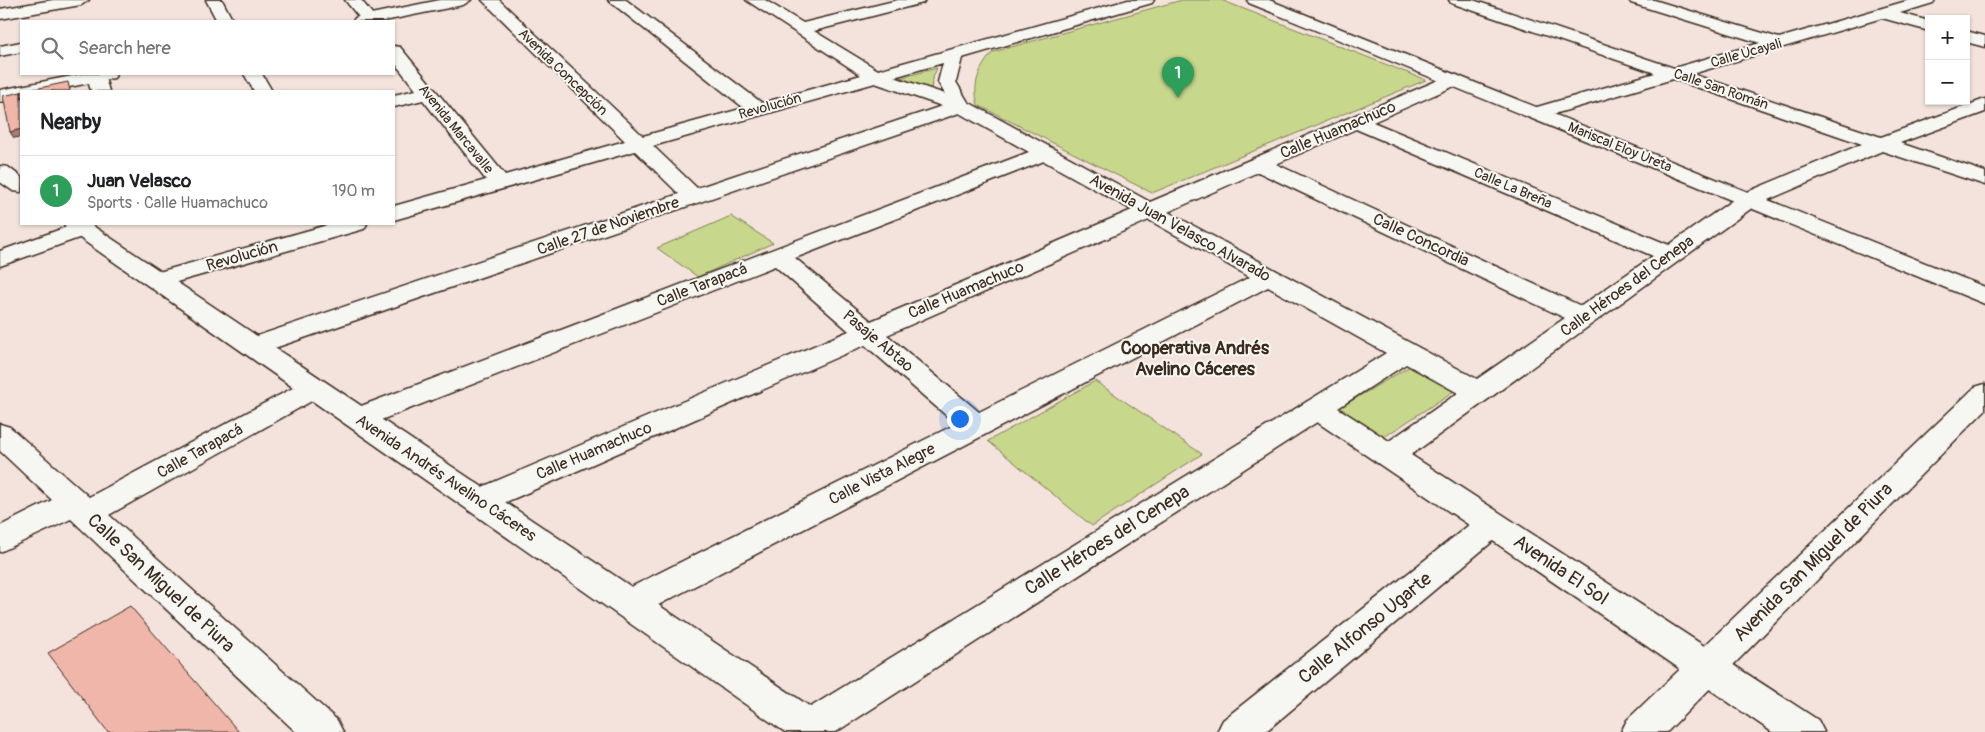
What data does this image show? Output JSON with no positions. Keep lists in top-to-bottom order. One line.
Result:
{"streets":{"street":["Calle Ucayali","Avenida Concepción","Calle San Román","Revolución","Avenida Marcavalle","Calle Huamachuco","Mariscal Eloy Ureta","Calle La Breña","Calle 27 de Noviembre","Avenida Juan Velasco Alvarado","Calle Concordia","Calle Tarapacá","Calle Héroes del Cenepa","Pasaje Abtao","Calle Vista Alegre","Avenida Andrés Avelino Cáceres","Avenida San Miguel de Piura","Avenida El Sol","Calle San Miguel de Piura","Calle Alfonso Ugarte"]},"crossings":[["Calle Ucayali","Calle San Román"],["Calle Ucayali","Mariscal Eloy Ureta"],["Avenida Concepción","Revolución"],["Avenida Concepción","Calle 27 de Noviembre"],["Calle San Román","Calle Héroes del Cenepa"],["Revolución","Avenida Marcavalle"],["Revolución","Avenida Juan Velasco Alvarado"],["Revolución","Avenida Andrés Avelino Cáceres"],["Calle Huamachuco","Mariscal Eloy Ureta"],["Calle Huamachuco","Calle La Breña"],["Calle Huamachuco","Avenida Juan Velasco Alvarado"],["Calle Huamachuco","Calle Concordia"],["Calle Huamachuco","Pasaje Abtao"],["Calle Huamachuco","Avenida Andrés Avelino Cáceres"],["Mariscal Eloy Ureta","Calle Héroes del Cenepa"],["Calle La Breña","Calle Héroes del Cenepa"],["Calle 27 de Noviembre","Avenida Juan Velasco Alvarado"],["Calle 27 de Noviembre","Avenida Andrés Avelino Cáceres"],["Avenida Juan Velasco Alvarado","Calle Tarapacá"],["Avenida Juan Velasco Alvarado","Calle Héroes del Cenepa"],["Avenida Juan Velasco Alvarado","Calle Vista Alegre"],["Calle Concordia","Calle Héroes del Cenepa"],["Calle Tarapacá","Pasaje Abtao"],["Calle Tarapacá","Avenida Andrés Avelino Cáceres"],["Calle Tarapacá","Calle San Miguel de Piura"],["Calle Héroes del Cenepa","Avenida Andrés Avelino Cáceres"],["Calle Héroes del Cenepa","Avenida El Sol"],["Pasaje Abtao","Calle Vista Alegre"],["Calle Vista Alegre","Avenida Andrés Avelino Cáceres"],["Avenida San Miguel de Piura","Avenida El Sol"],["Avenida El Sol","Calle Alfonso Ugarte"]],"districts":["Cooperativa Andrés Avelino Cáceres"],"page":{"map_buttons":["+","−"],"search":"Search here","pins":"1","heading":"Nearby","list":[{"mark":"1","name":"Juan Velasco","note":"Sports · Calle Huamachuco","value":"190 m"}]}}
